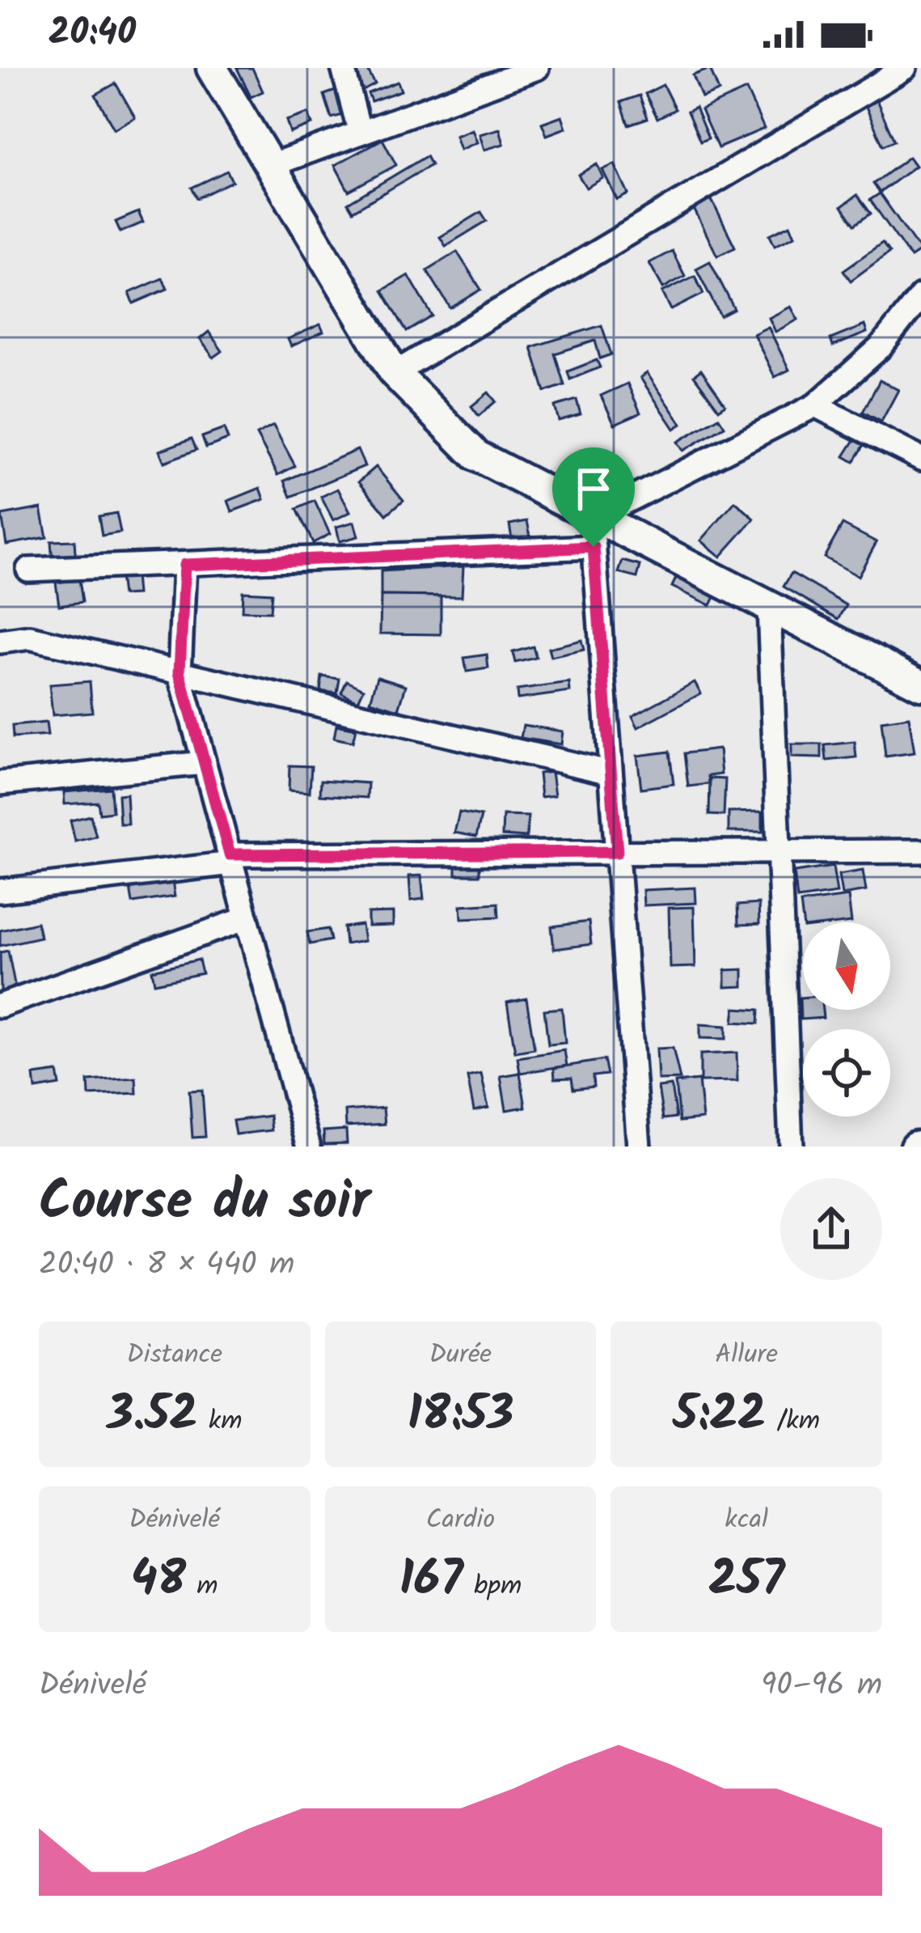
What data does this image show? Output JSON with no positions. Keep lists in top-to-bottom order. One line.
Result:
{"north":"bottom","page":{"status":"20:40","heading":["Course du soir","20:40 · 8 × 440 m"],"stats":[["Distance","3.52 km"],["Durée","18:53"],["Allure","5:22 /km"],["Dénivelé","48 m"],["Cardio","167 bpm"],["kcal","257"]],"chart":["Dénivelé","90–96 m"]}}
